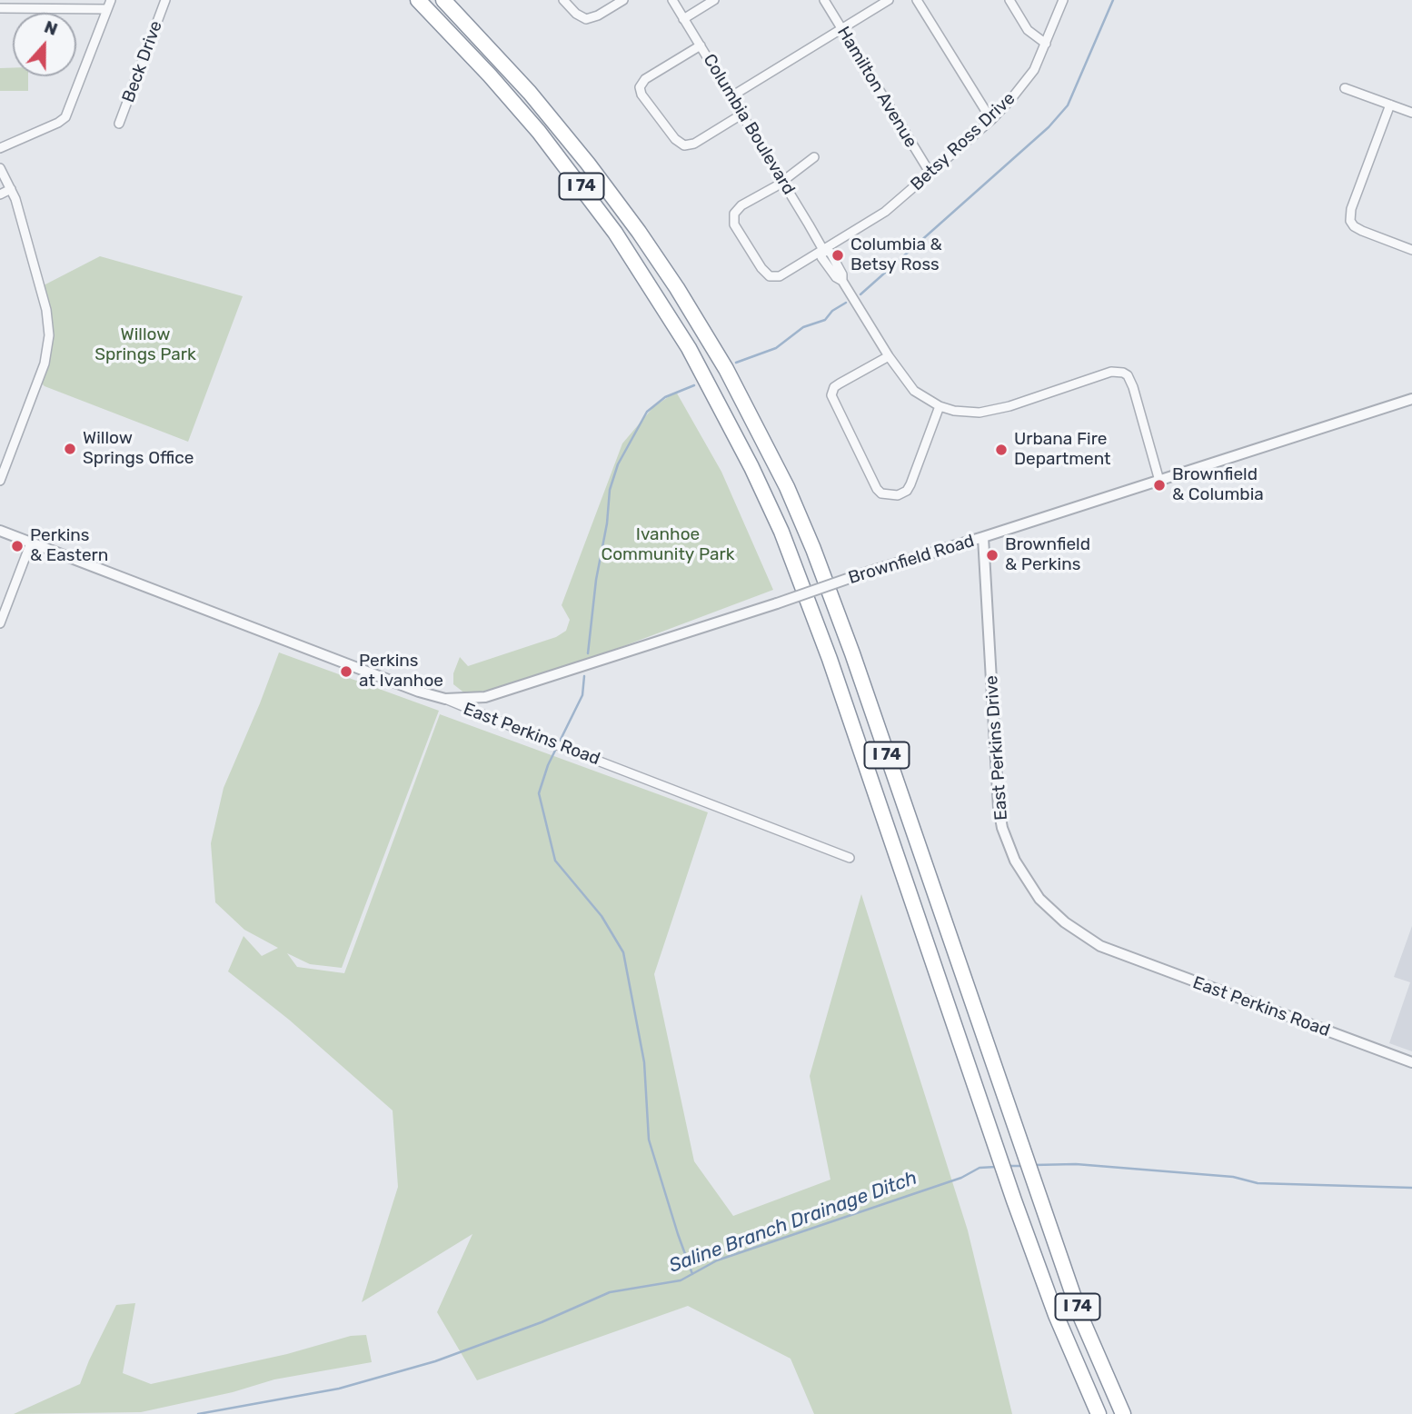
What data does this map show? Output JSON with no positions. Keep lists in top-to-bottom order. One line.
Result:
{"streets":{"highway":["I 74"],"street":["Beck Drive","Hamilton Avenue","Columbia Boulevard","Betsy Ross Drive","Brownfield Road","East Perkins Road","East Perkins Drive"]},"crossings":[["Hamilton Avenue","Betsy Ross Drive"],["Columbia Boulevard","Betsy Ross Drive"],["Columbia Boulevard","Brownfield Road"],["Brownfield Road","East Perkins Road"],["Brownfield Road","East Perkins Drive"],["East Perkins Road","East Perkins Drive"]],"water":["Saline Branch Drainage Ditch"],"parks":["Willow Springs Park","Ivanhoe Community Park"],"places":["Columbia & Betsy Ross","Willow Springs Office","Urbana Fire Department","Brownfield & Columbia","Perkins & Eastern","Brownfield & Perkins","Perkins at Ivanhoe"],"north":"top"}
